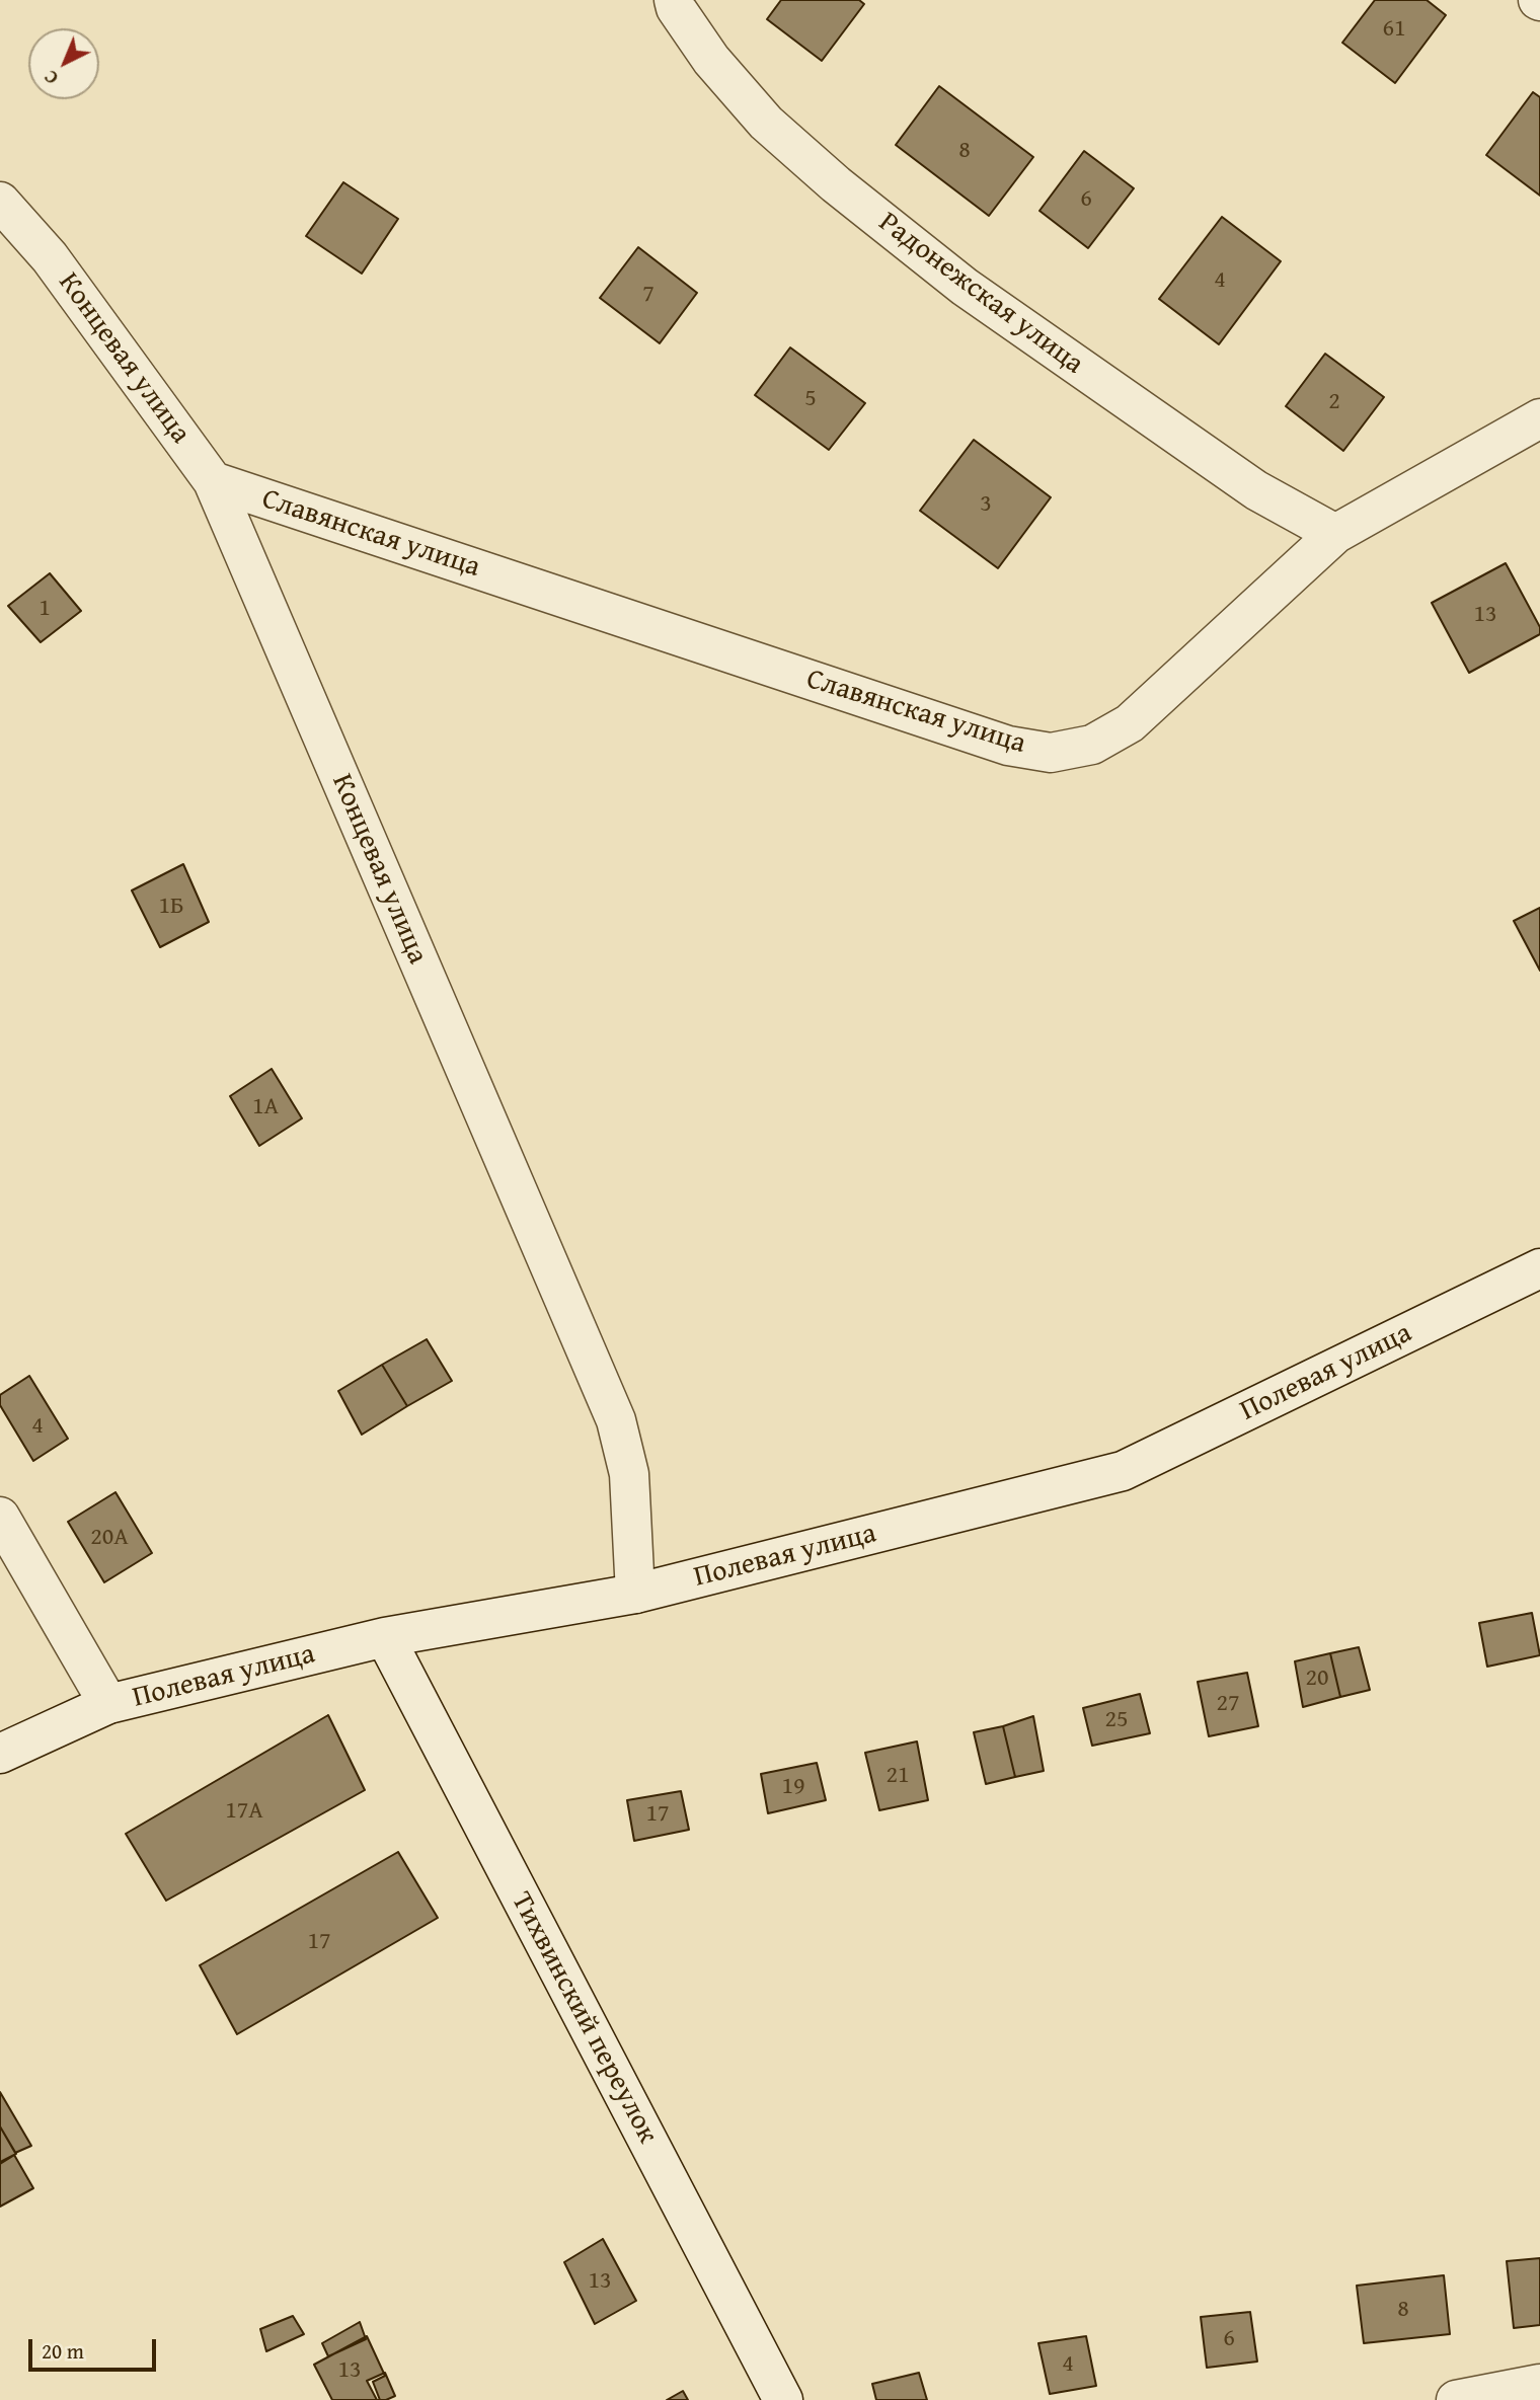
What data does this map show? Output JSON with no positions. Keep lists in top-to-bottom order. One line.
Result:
{"streets":{"street":["Радонежская улица","Концевая улица","Славянская улица","Полевая улица","Тихвинский переулок"]},"crossings":[["Радонежская улица","Славянская улица"],["Концевая улица","Славянская улица"],["Концевая улица","Полевая улица"],["Полевая улица","Тихвинский переулок"]],"house_numbers":["61","8","6","4","7","5","2","3","1","13","1Б","1А","4","20А","20","27","25","21","19","17А","17","17","13","8","6","4","13"],"scale_bar":"20 m","north":"bottom left"}
